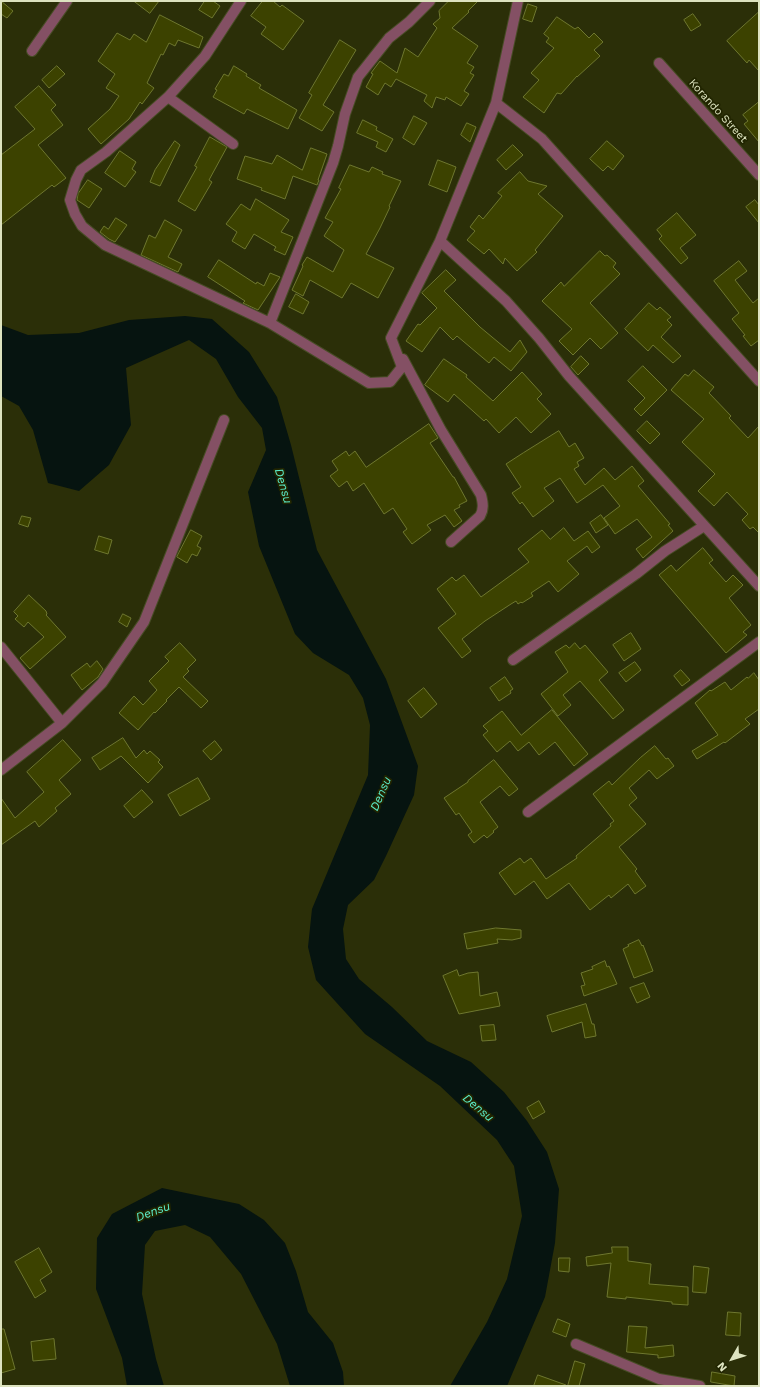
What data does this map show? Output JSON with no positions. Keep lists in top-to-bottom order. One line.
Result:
{"streets":{"street":["Korando Street"]},"water":["Densu"],"north":"bottom left"}
